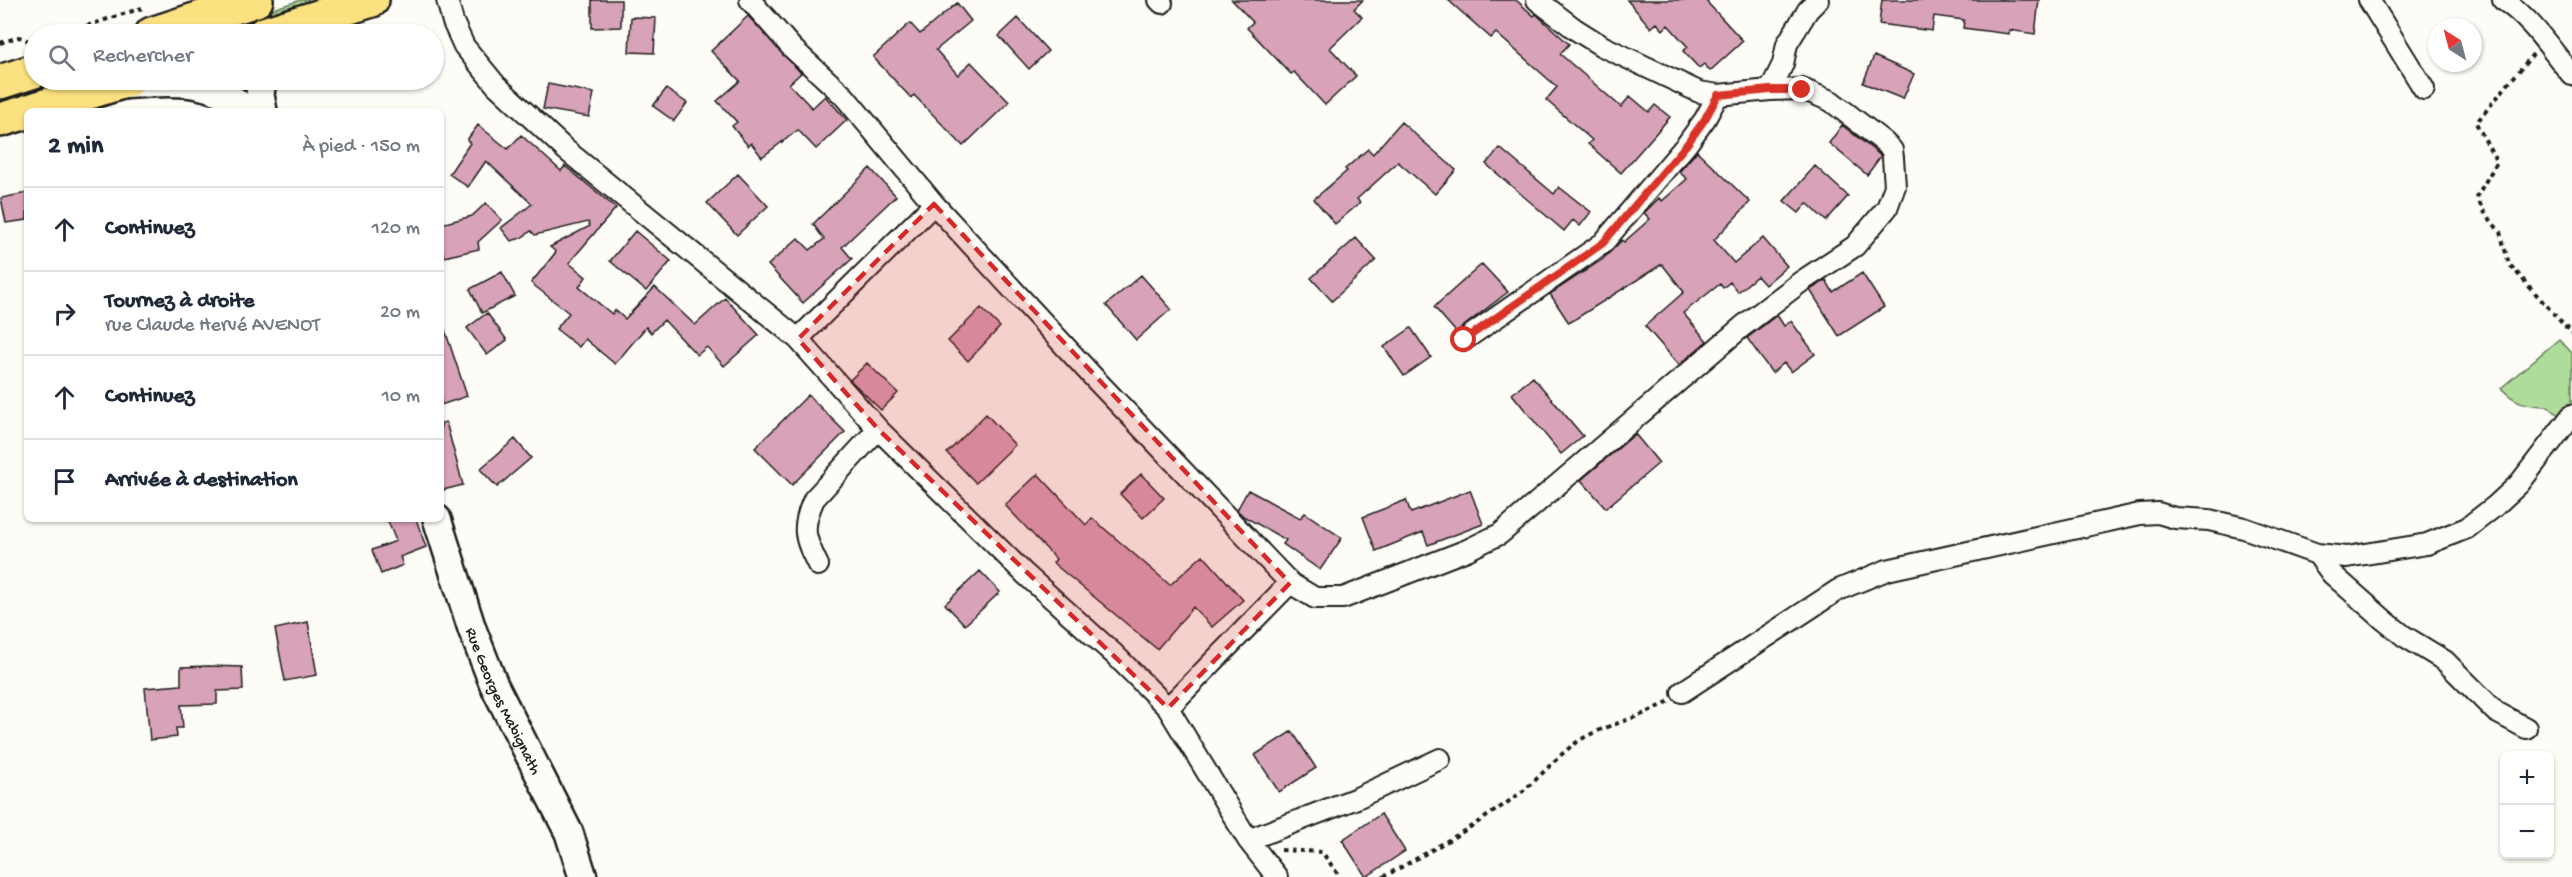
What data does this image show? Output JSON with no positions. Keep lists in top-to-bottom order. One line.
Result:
{"streets":{"main road":["Rue Georges Mabignath"]},"north":"top left","page":{"search":"Rechercher","heading":["2 min","À pied · 150 m"],"list":[["Continuez","120 m"],["Tournez à droite","rue Claude Hervé AVENOT","20 m"],["Continuez","10 m"],"Arrivée à destination"],"map_buttons":["+","−"]}}
